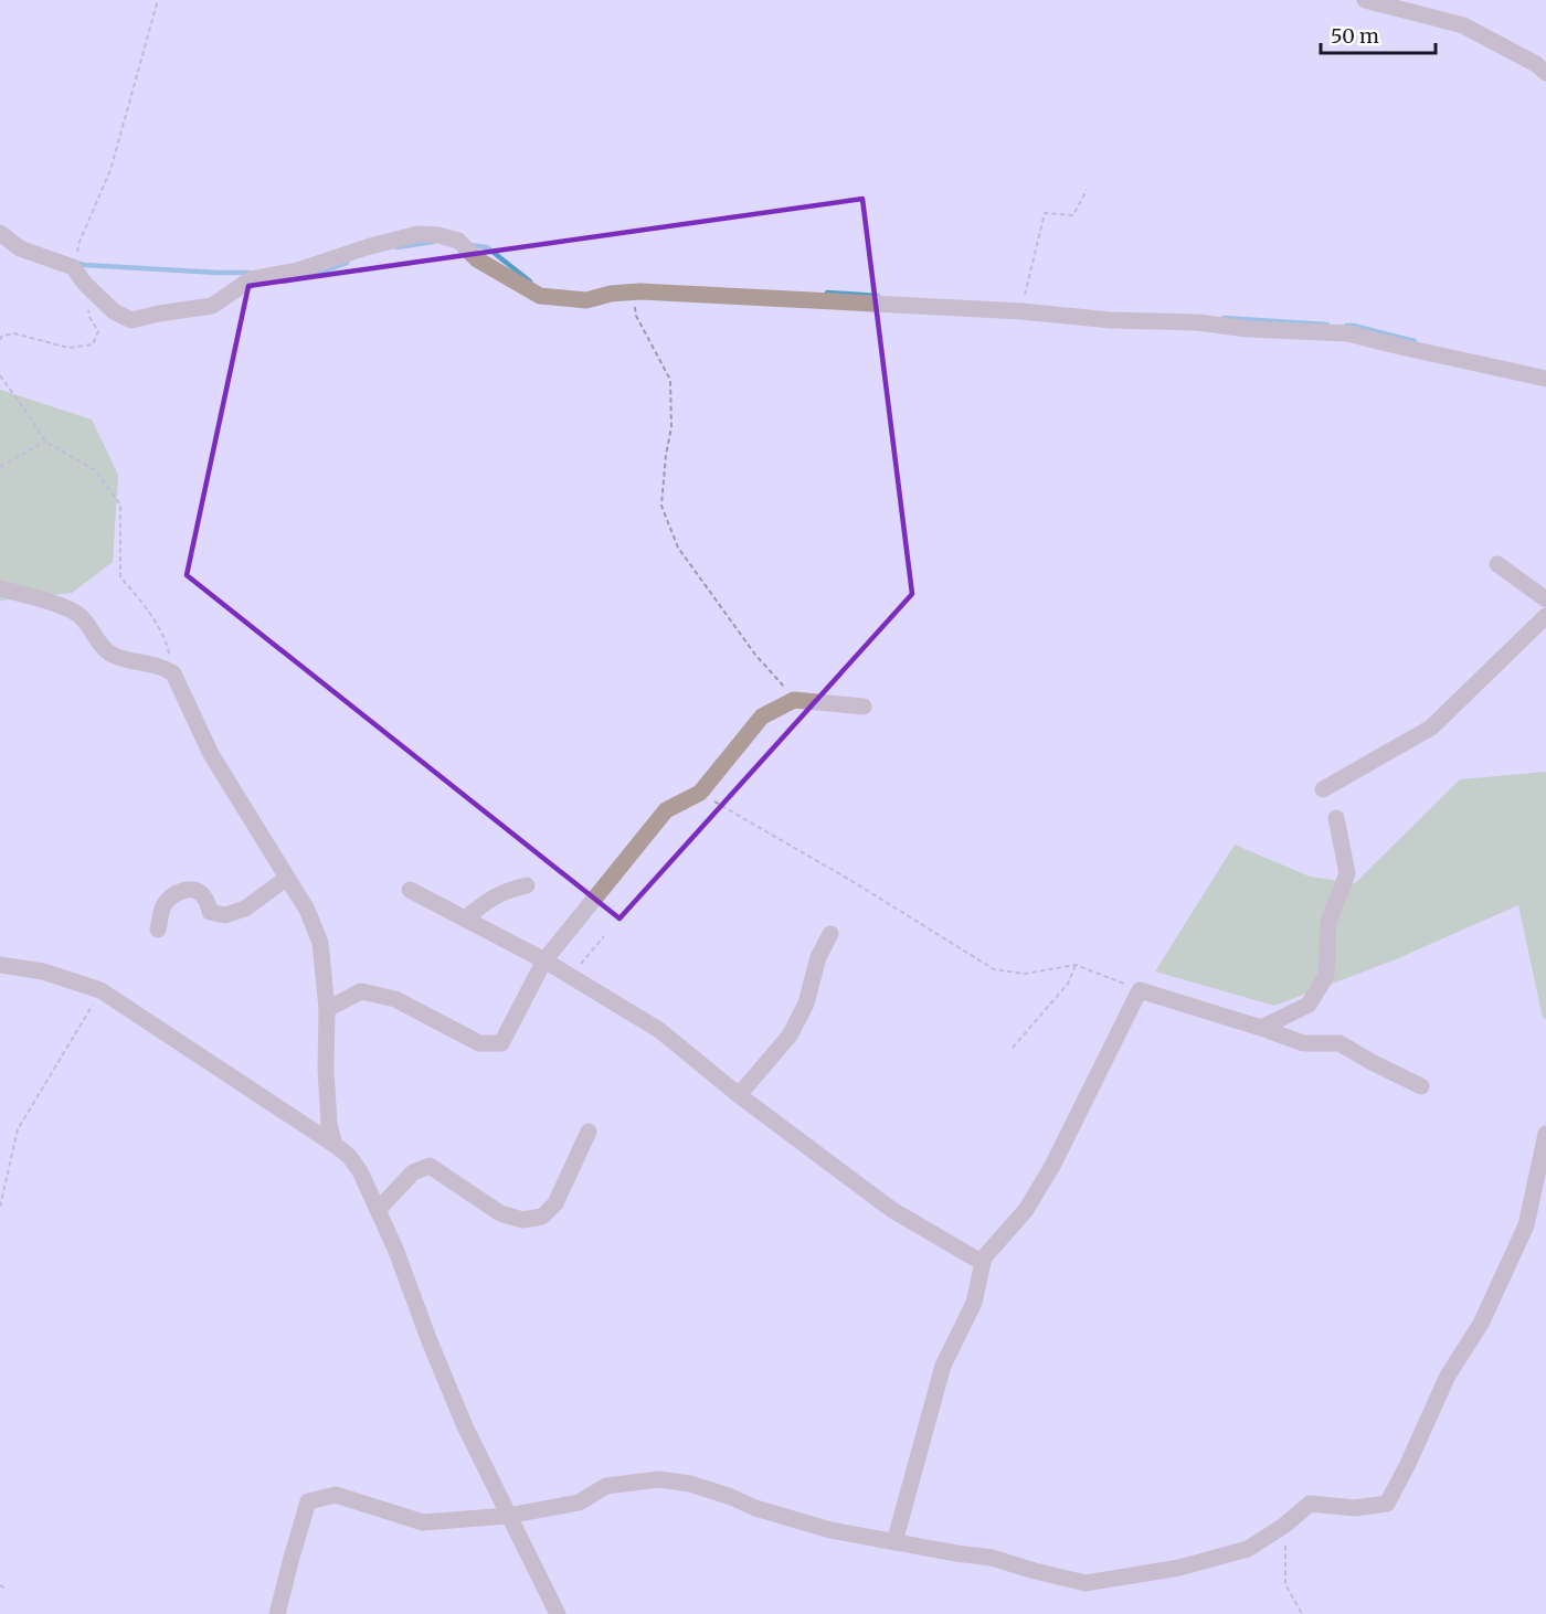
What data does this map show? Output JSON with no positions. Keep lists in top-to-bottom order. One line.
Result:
{"scale_bar":"50 m"}
